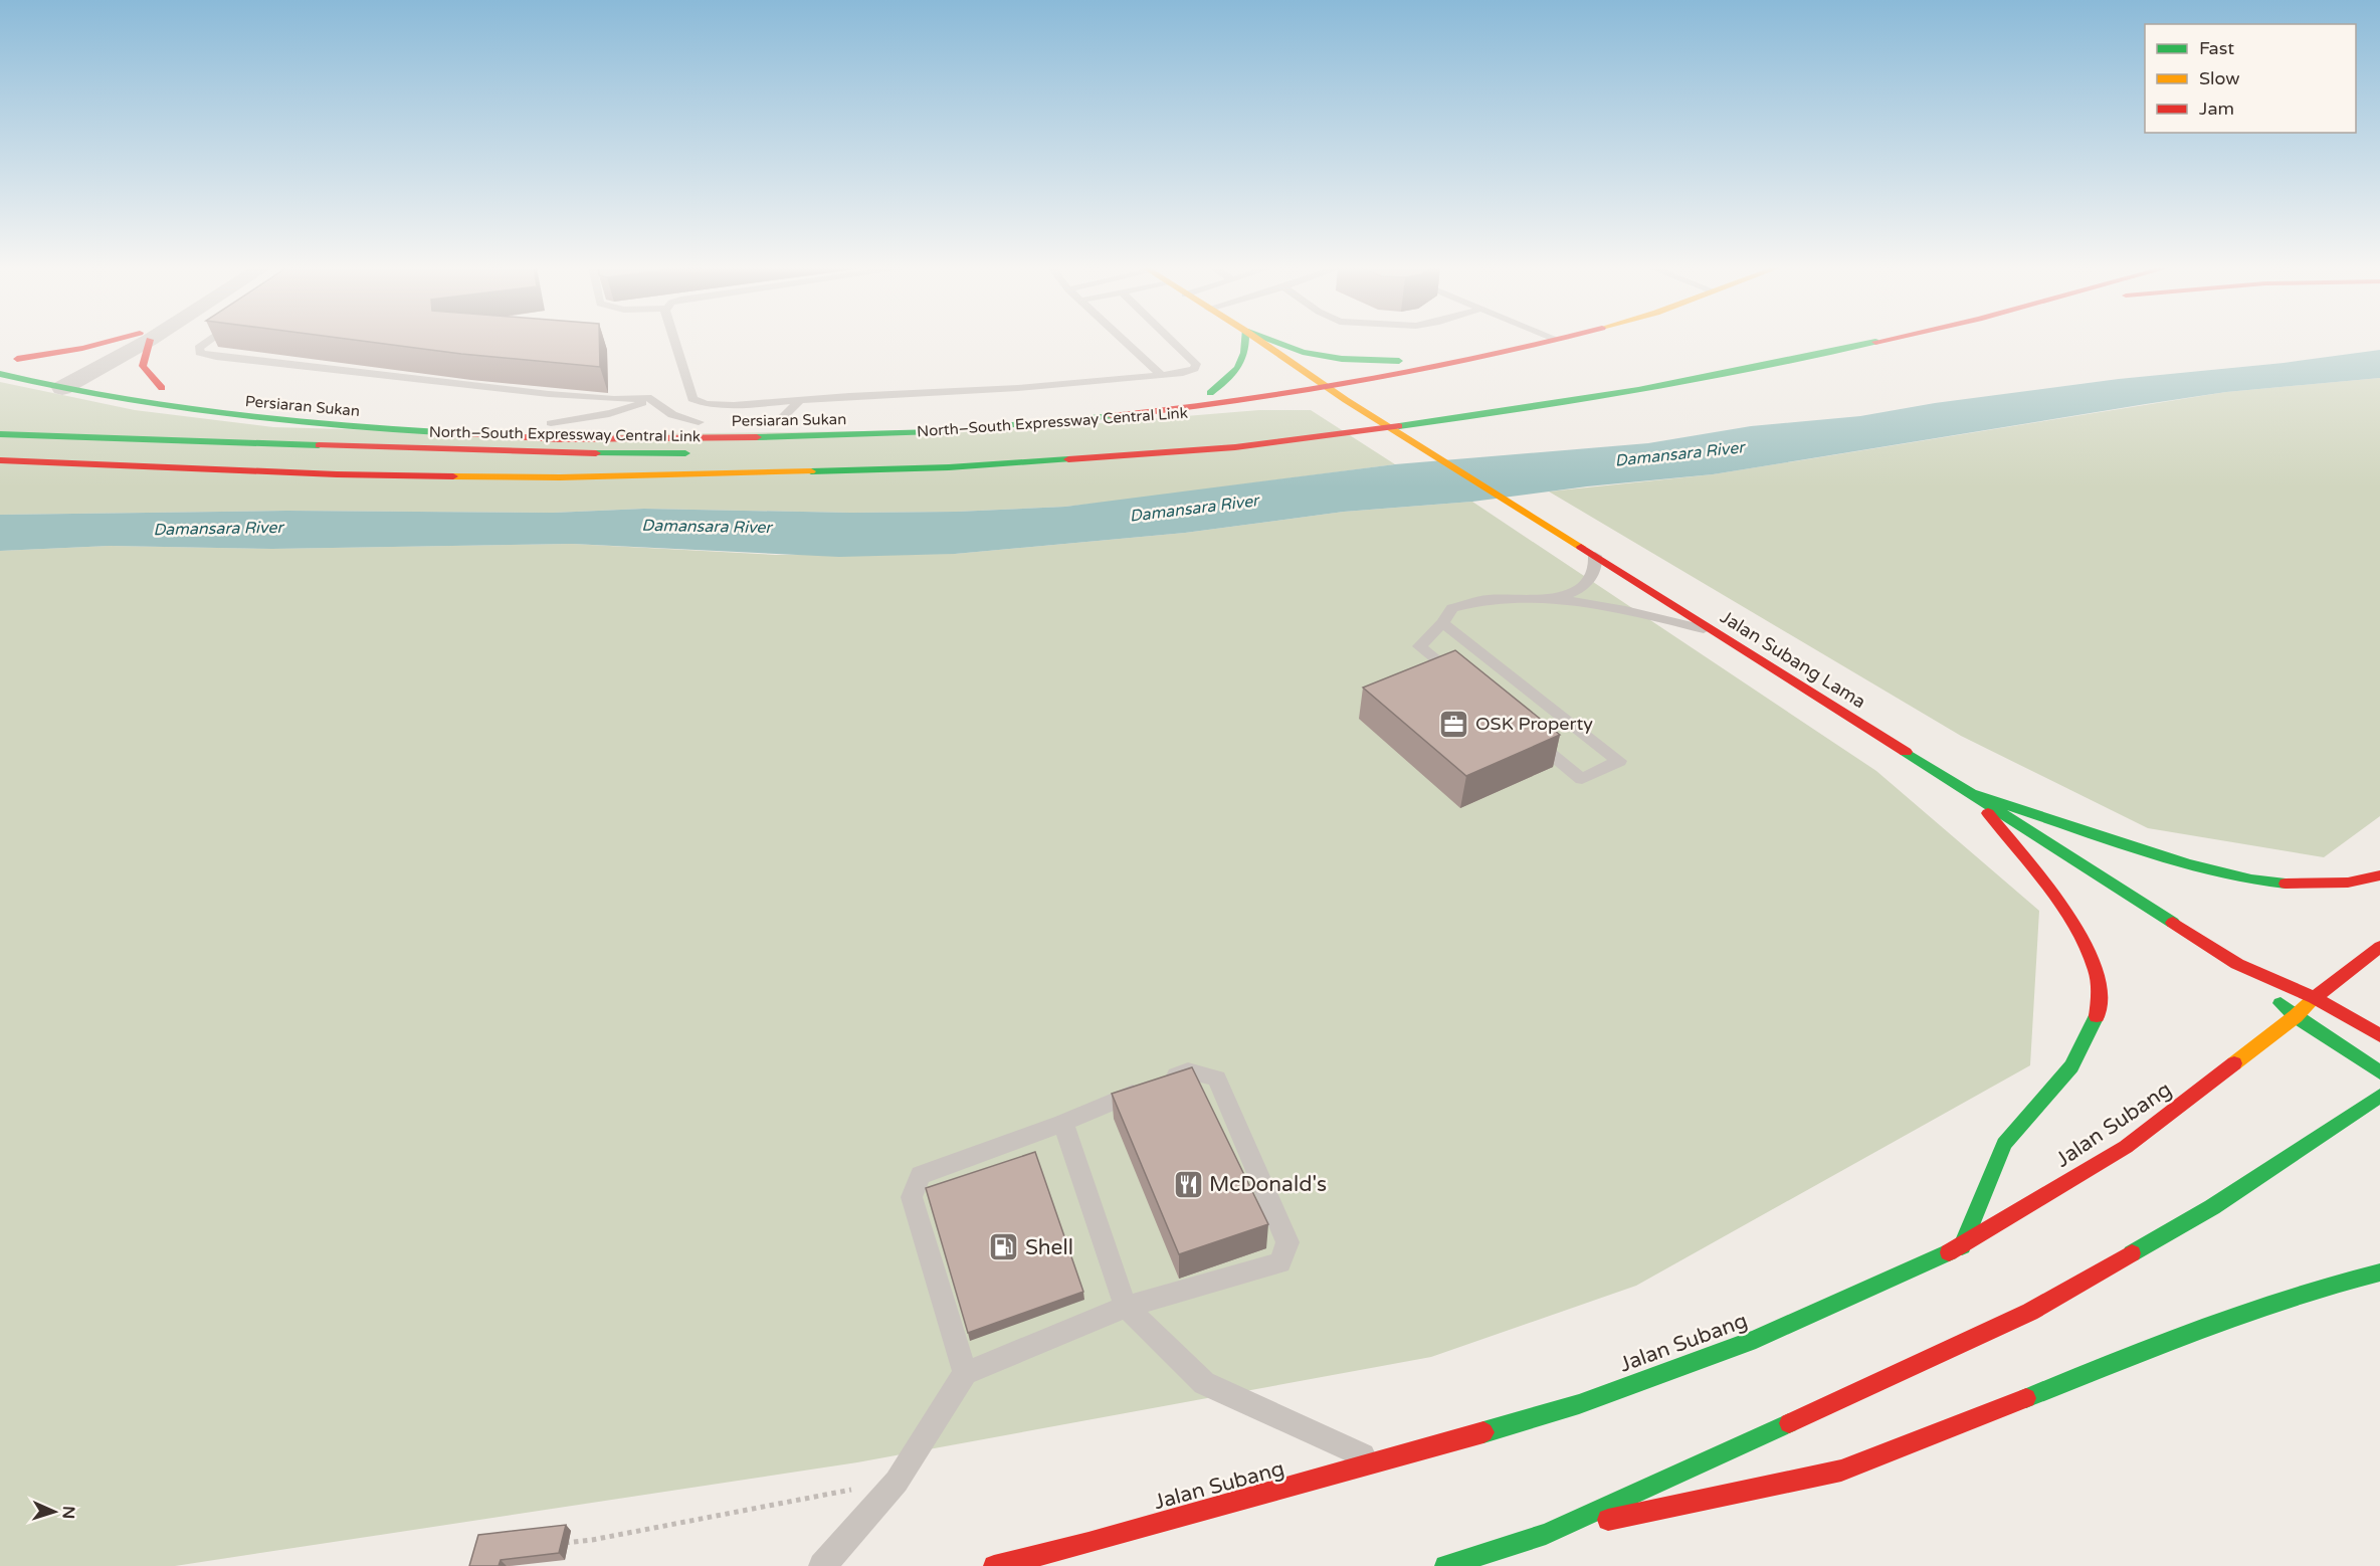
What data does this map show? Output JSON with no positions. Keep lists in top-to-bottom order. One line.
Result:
{"streets":{"main road":["Persiaran Sukan","North–South Expressway Central Link","Jalan Subang Lama","Jalan Subang"]},"crossings":[["Persiaran Sukan","Jalan Subang Lama"]],"water":["Damansara River"],"places":{"office":["OSK Property"],"restaurant":["McDonald's"],"fuel station":["Shell"]},"legend":["Fast","Slow","Jam"],"north":"right"}
